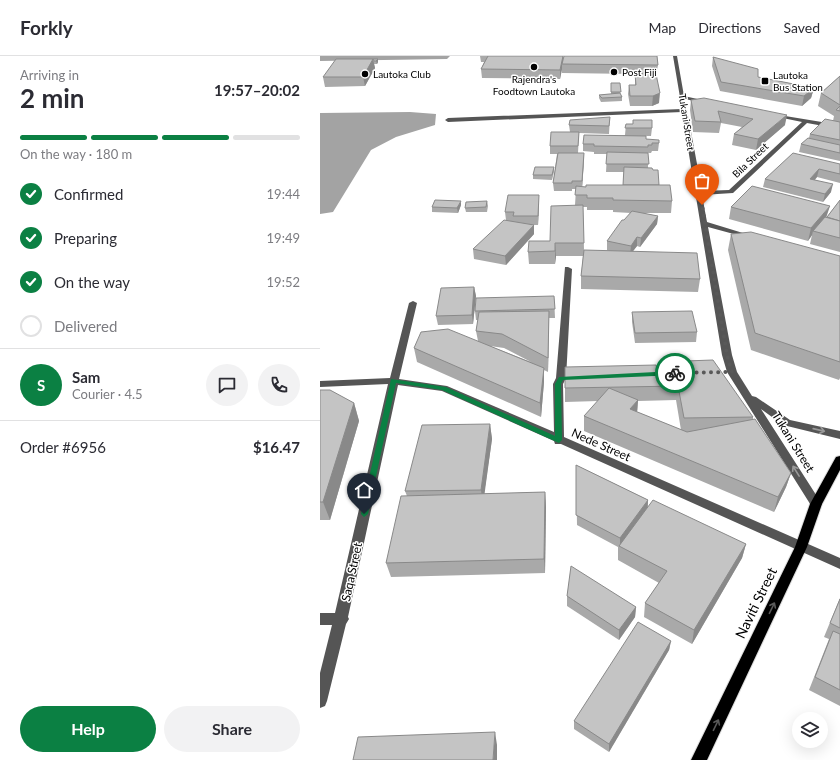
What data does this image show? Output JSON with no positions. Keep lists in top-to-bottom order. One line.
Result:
{"streets":{"main road":["Naviti Street"],"street":["Tukani Street","Bila Street","Nede Street","Saqa Street"]},"crossings":[["Tukani Street","Bila Street"],["Tukani Street","Naviti Street"],["Nede Street","Saqa Street"],["Nede Street","Naviti Street"]],"one_way":["Naviti Street"],"places":{"other":["Rajendra's Foodtown Lautoka","Post Fiji","Lautoka Club"],"transit":["Lautoka Bus Station"]},"page":{"header":"Forkly","nav":["Map","Directions","Saved"],"heading":["2 min","Arriving in","19:57–20:02"],"panel":["Sam","Courier · 4.5","Order #6956","$16.47"],"bar":"On the way · 180 m","list":[["Confirmed","19:44"],["Preparing","19:49"],["On the way","19:52"],"Delivered"],"round":"S","buttons":["Help","Share"]}}
